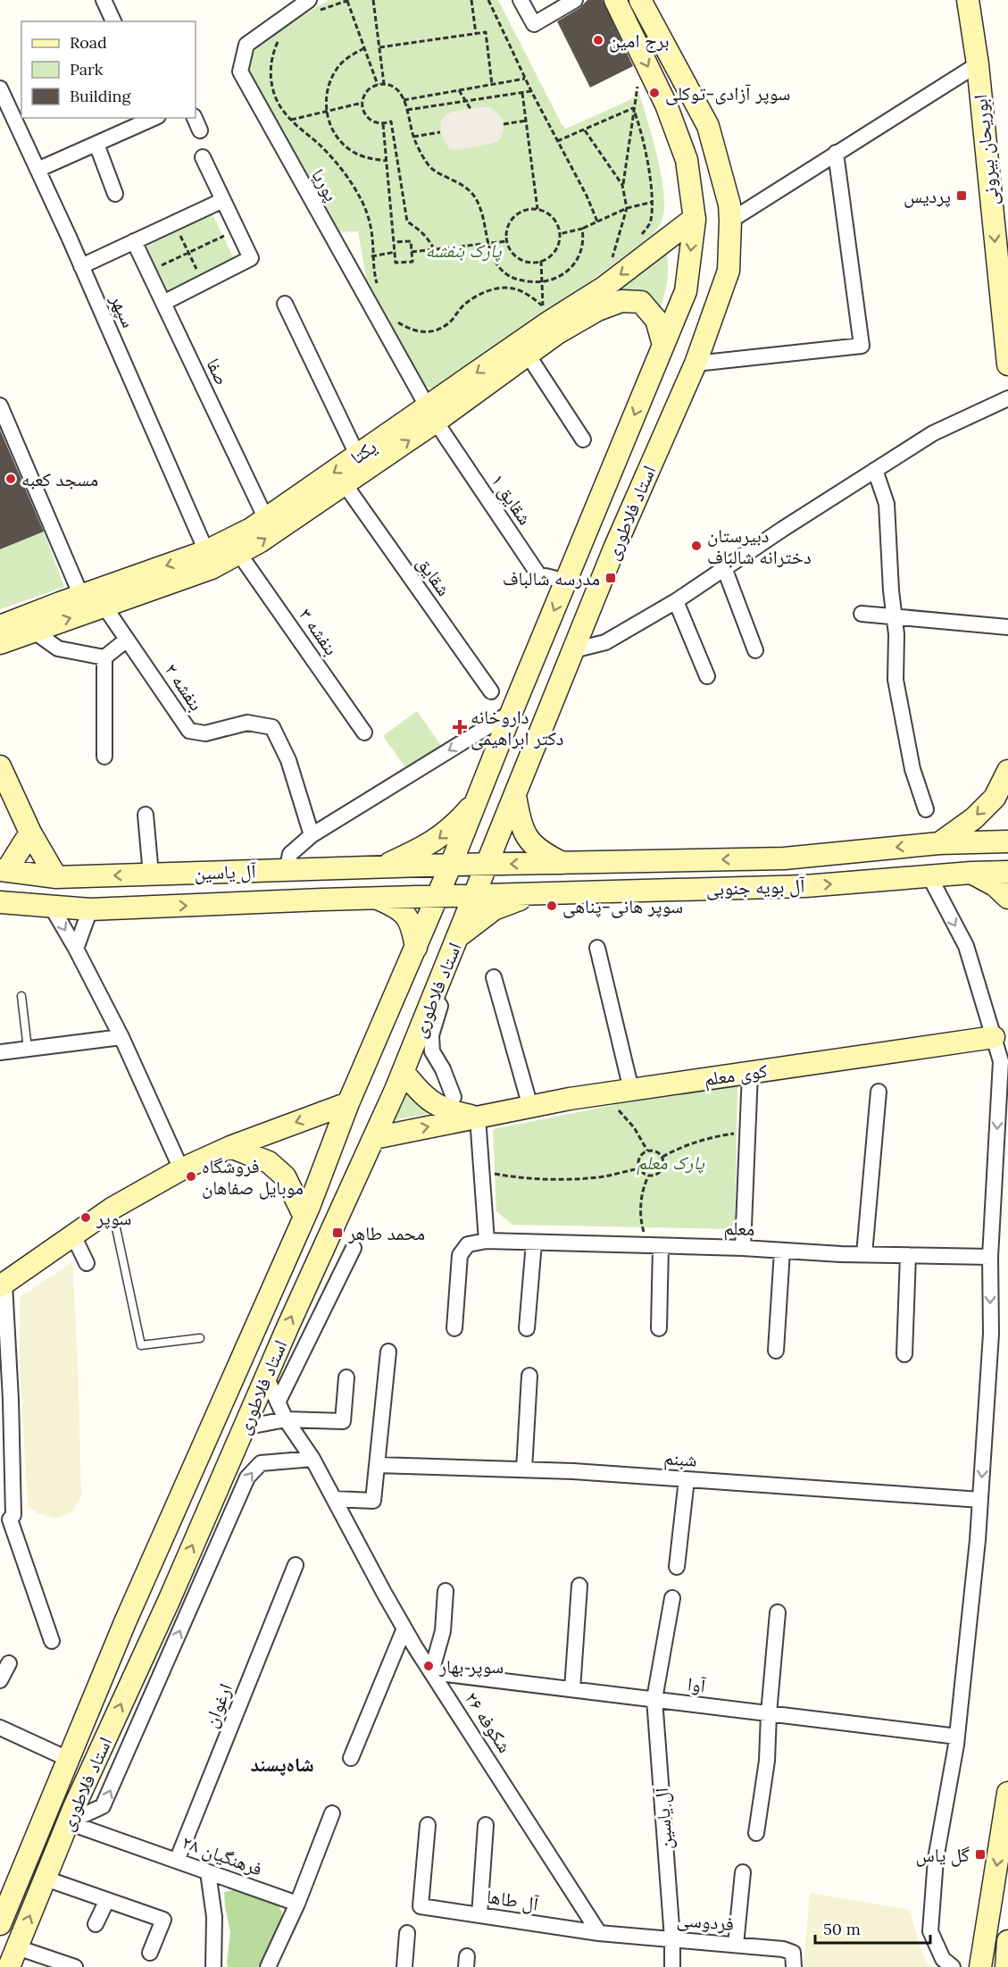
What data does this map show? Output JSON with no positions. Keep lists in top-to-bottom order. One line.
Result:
{"streets":{"main road":["ابوریحان بیرونی","یکتا","استاد فلاطوری","آل یاسین","آل بویه جنوبی","کوی معلم"],"street":["پوریا","سپهر","صفا","شقایق ۱","شقایق","بنفشه ۳","بنفشه ۲","معلم","شبنم","آوا","ارغوان","شکوفه ۲۶","فرهنگیان ۲۸","آل طاها","فردوسی"]},"crossings":[["پوریا","یکتا"],["پوریا","شقایق ۱"],["سپهر","یکتا"],["صفا","یکتا"],["یکتا","شقایق ۱"],["یکتا","استاد فلاطوری"],["یکتا","شقایق"],["یکتا","بنفشه ۳"],["یکتا","بنفشه ۲"],["شقایق ۱","استاد فلاطوری"],["استاد فلاطوری","آل یاسین"],["استاد فلاطوری","آل بویه جنوبی"],["استاد فلاطوری","کوی معلم"],["استاد فلاطوری","شکوفه ۲۶"],["استاد فلاطوری","فرهنگیان ۲۸"],["آل یاسین","آل بویه جنوبی"],["آل یاسین","آوا"],["آل یاسین","فردوسی"],["آوا","شکوفه ۲۶"],["ارغوان","فرهنگیان ۲۸"],["شکوفه ۲۶","آل طاها"],["شکوفه ۲۶","فردوسی"],["آل طاها","فردوسی"]],"one_way":["ابوریحان بیرونی"],"districts":["شاه‌پسند"],"parks":["پارک بنفشه","پارک معلم"],"places":{"other":["برج امین","سوپر آزادی-توکلی","مسجد کعبه","دبیرستان دخترانه شالباف","سوپر هانی-پناهی","فروشگاه موبایل صفاهان","سوپر","سوپر بهار"],"transit":["پردیس","مدرسه شالباف","محمد طاهر","گل یاس"],"health":["داروخانه دکتر ابراهیمی"]},"legend":["Road","Park","Building"],"scale_bar":"50 m"}
